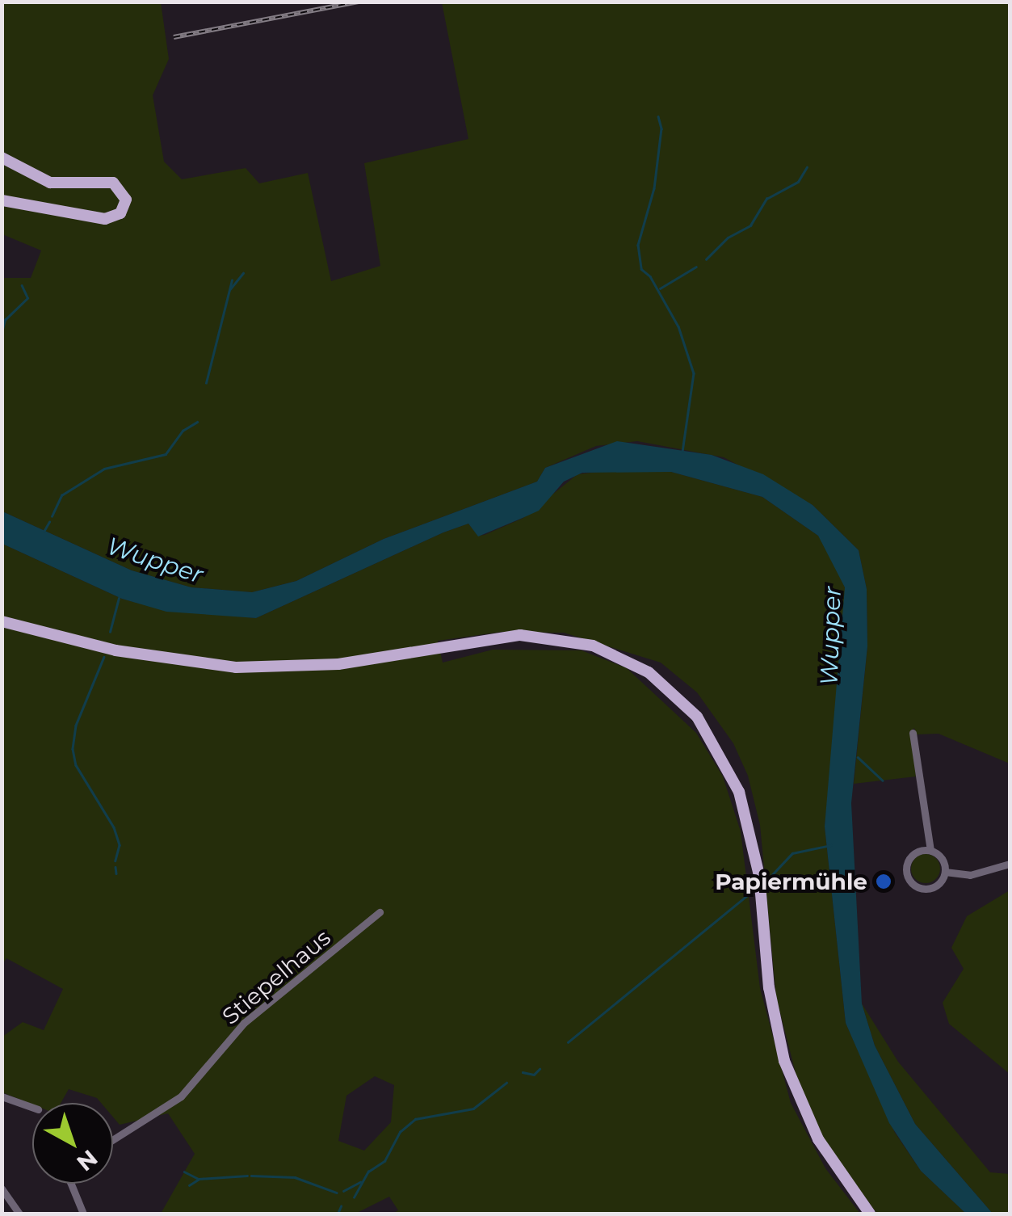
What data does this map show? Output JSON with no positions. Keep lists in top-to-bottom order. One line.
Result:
{"streets":{"street":["Stiepelhaus"]},"water":["Wupper"],"places":["Papiermühle"],"north":"bottom right"}
